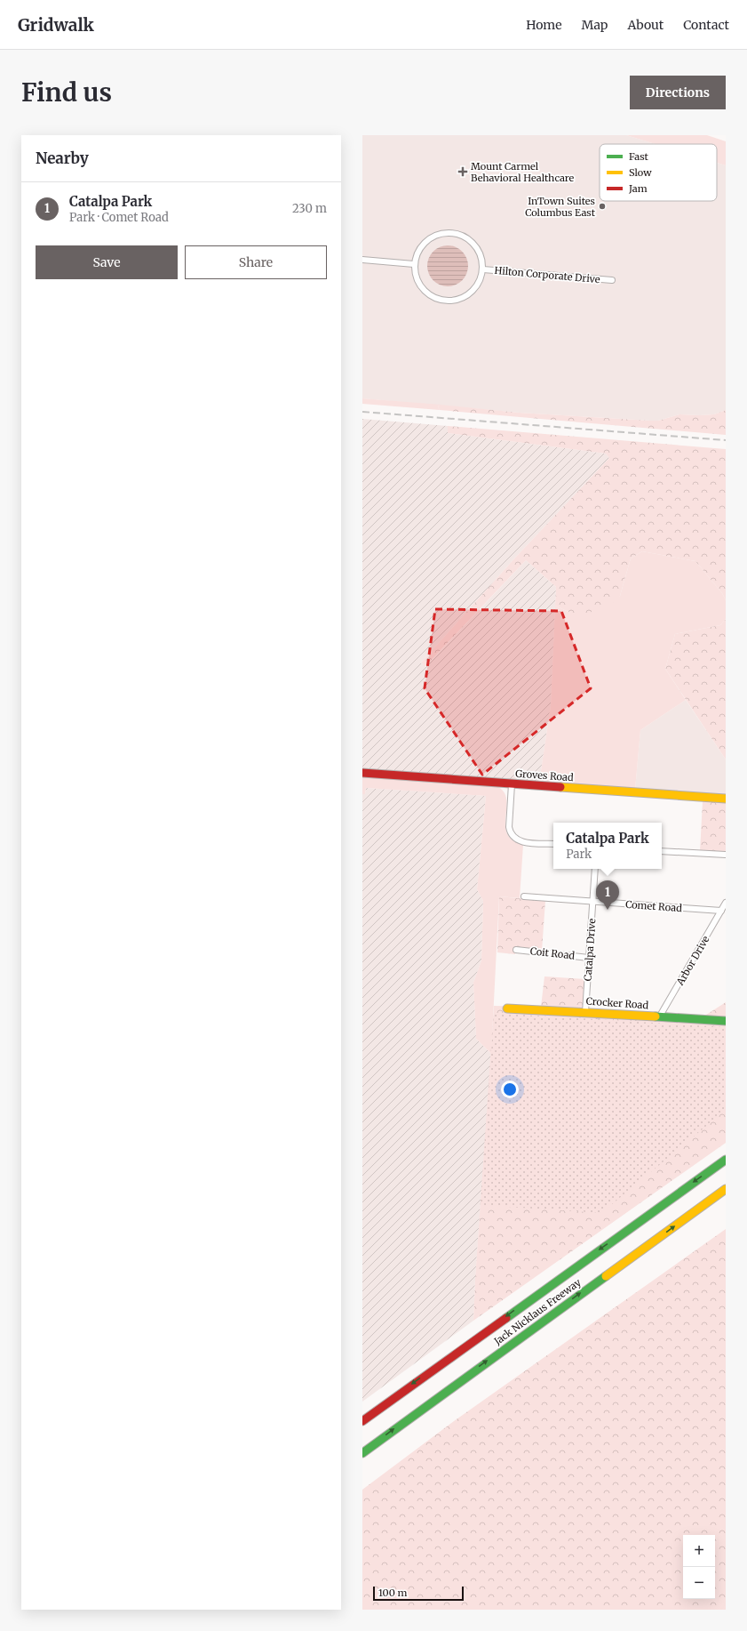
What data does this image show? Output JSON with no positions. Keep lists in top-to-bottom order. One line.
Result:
{"streets":{"main road":["Groves Road","Crocker Road","Jack Nicklaus Freeway"],"street":["Hilton Corporate Drive","Comet Road","Catalpa Drive","Coit Road","Arbor Drive"]},"crossings":[["Comet Road","Catalpa Drive"],["Comet Road","Arbor Drive"],["Catalpa Drive","Coit Road"],["Catalpa Drive","Crocker Road"],["Arbor Drive","Crocker Road"]],"places":{"health":["Mount Carmel Behavioral Healthcare"],"other":["InTown Suites Columbus East"]},"legend":["Fast","Slow","Jam"],"scale_bar":"100 m","page":{"header":"Gridwalk","nav":["Home","Map","About","Contact"],"buttons":["Directions",["Save","Share"]],"title":"Find us","heading":"Nearby","list":[{"mark":"1","name":"Catalpa Park","note":"Park · Comet Road","value":"230 m"}],"popup":["Catalpa Park","Park"],"pins":"1","map_buttons":["+","−"],"scale":"100 m"}}
